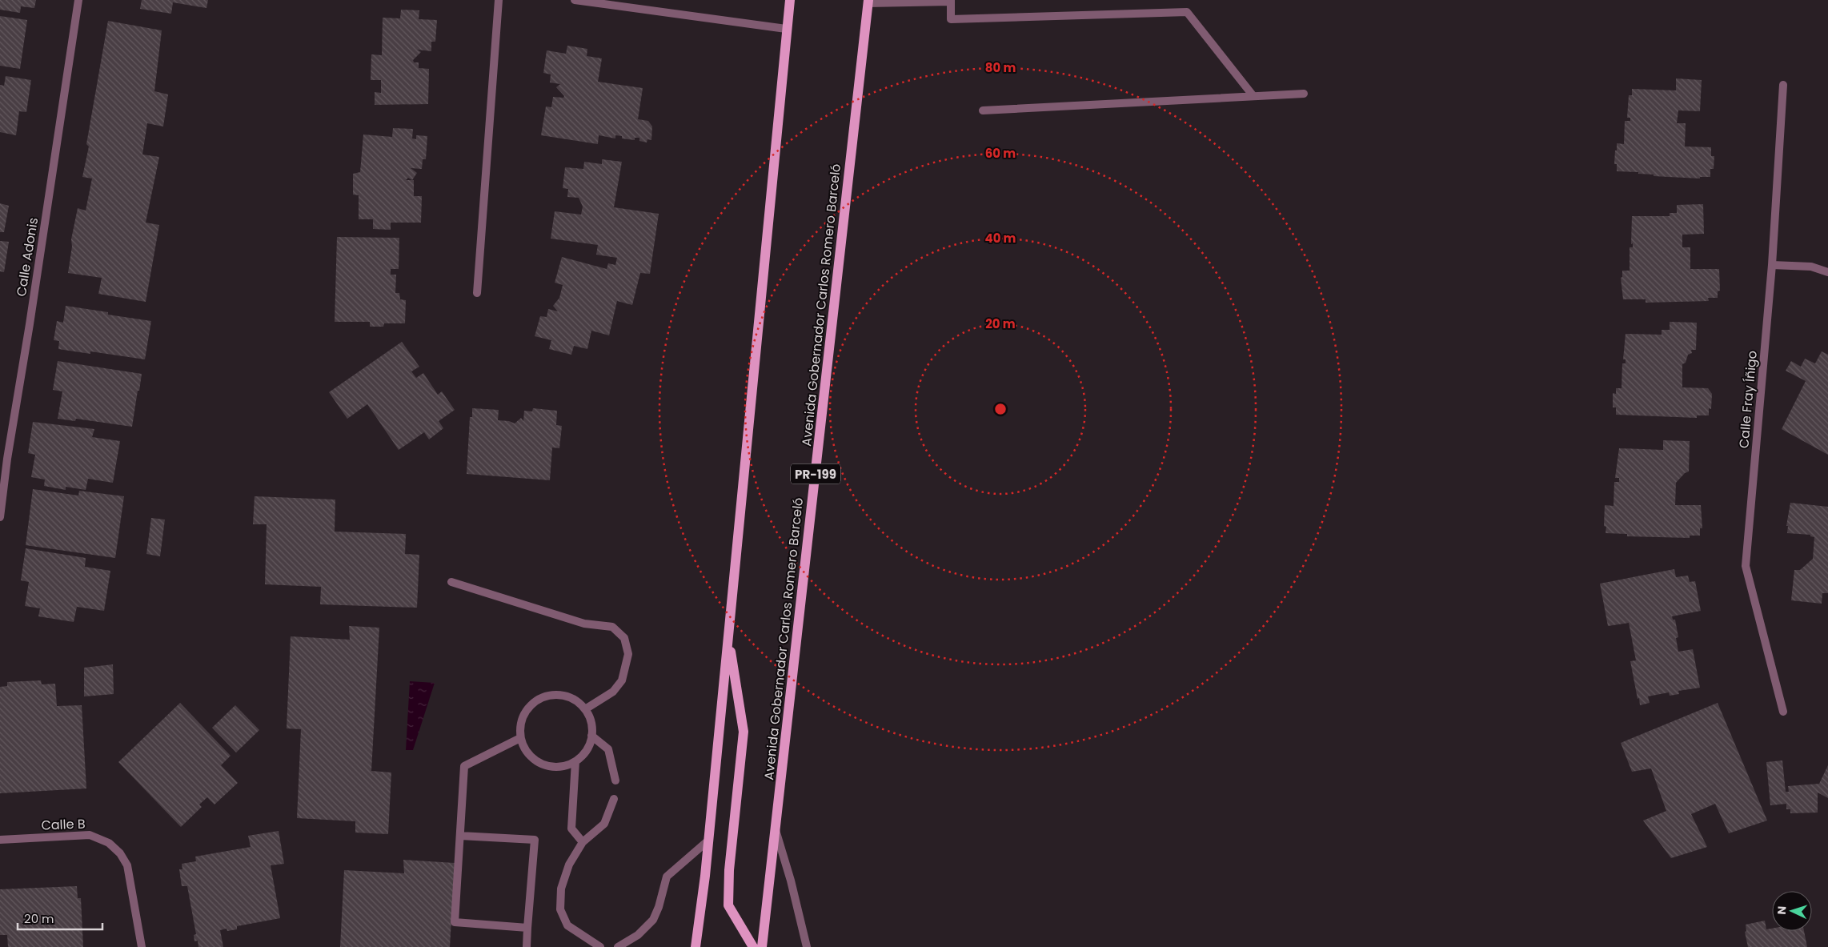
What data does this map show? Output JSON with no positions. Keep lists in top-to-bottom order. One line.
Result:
{"streets":{"main road":["Avenida Gobernador Carlos Romero Barceló","PR-199"],"street":["Calle Adonis","Calle Fray Íñigo","Calle B"]},"scale_bar":"20 m","north":"left","rings":["80 m","60 m","40 m","20 m"]}
